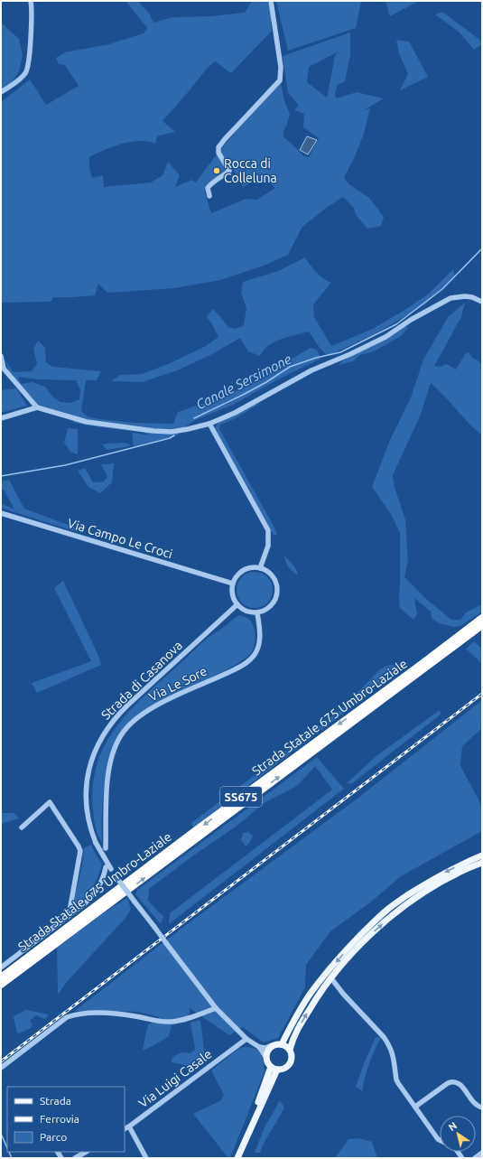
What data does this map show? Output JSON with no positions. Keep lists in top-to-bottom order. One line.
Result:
{"streets":{"highway":["Strada Statale 675 Umbro-Laziale","SS675"],"street":["Via Campo Le Croci","Strada di Casanova","Via Le Sore","Via Luigi Casale"]},"crossings":[["Via Campo Le Croci","Strada di Casanova"],["Via Campo Le Croci","Via Le Sore"],["Strada di Casanova","Via Le Sore"]],"water":["Canale Sersimone"],"places":["Rocca di Colleluna"],"legend":["Strada","Ferrovia","Parco"],"north":"top left"}
